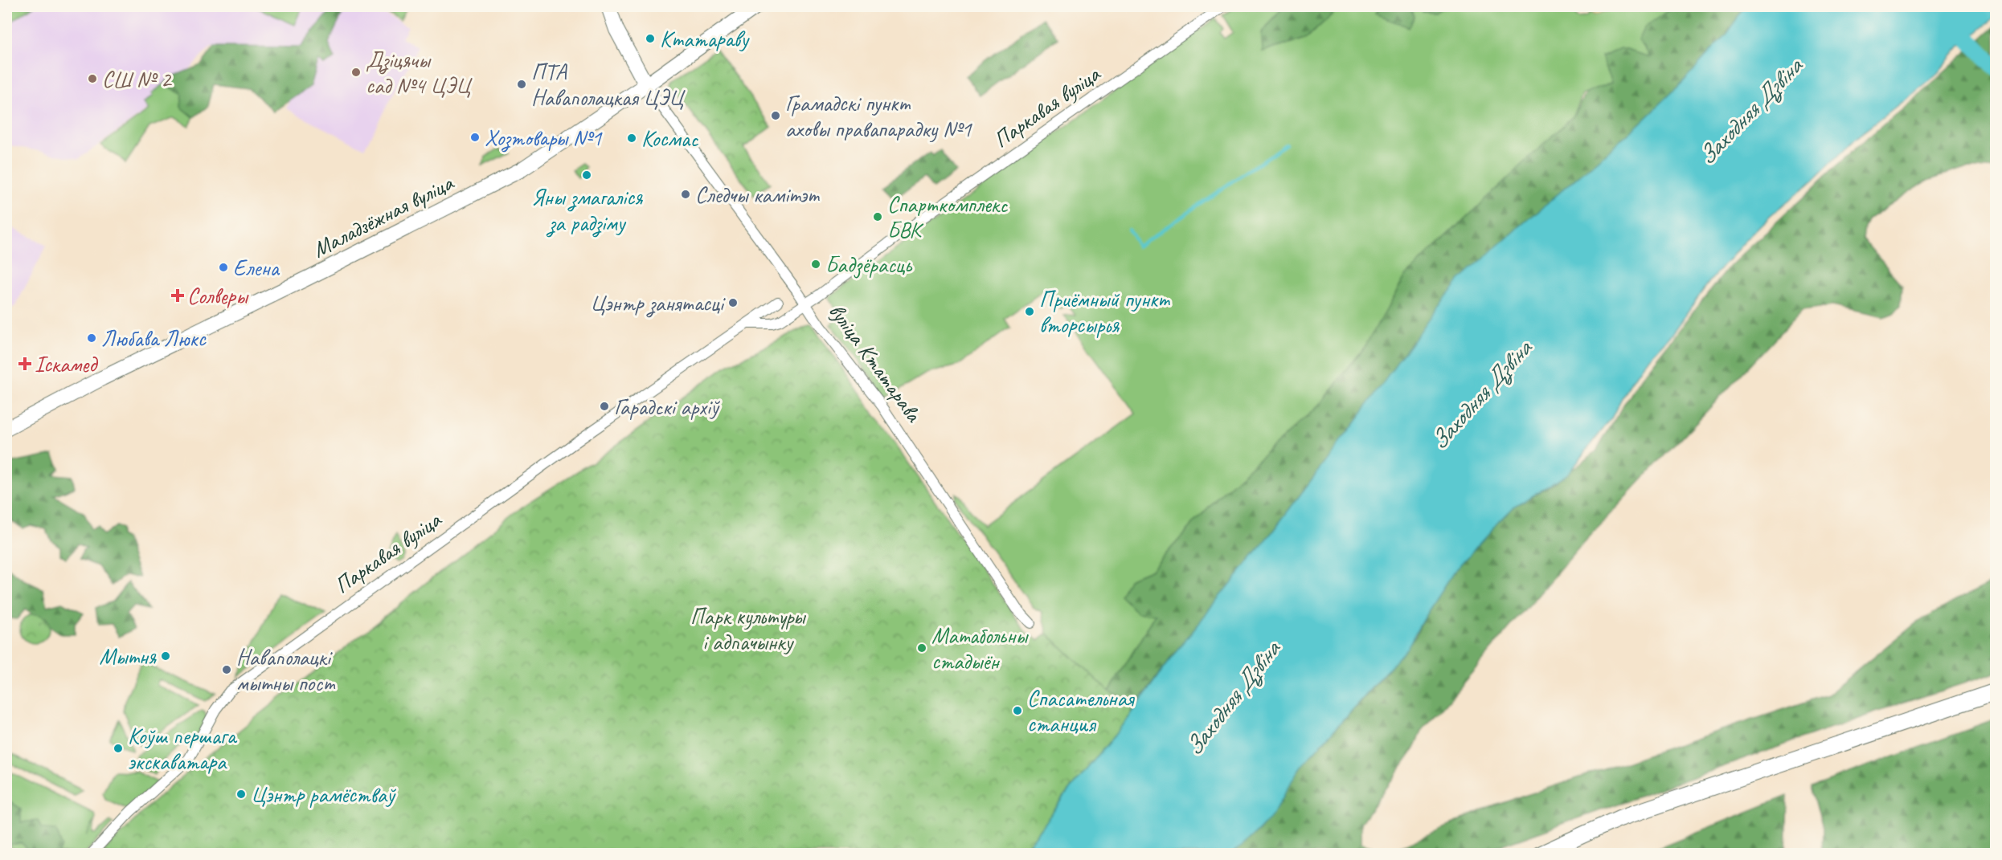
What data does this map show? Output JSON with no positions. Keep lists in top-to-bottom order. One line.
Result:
{"streets":{"main road":["Маладзёжная вуліца","вуліца Ктатарава"],"street":["Паркавая вуліца"]},"crossings":[["Паркавая вуліца","вуліца Ктатарава"],["Маладзёжная вуліца","вуліца Ктатарава"]],"water":["Заходняя Дзвіна"],"parks":["Парк культуры і адпачынку"],"places":{"other":["Ктатараву","Дзіцячы сад №4 ЦЭЦ","СШ № 2","ПТА Наваполацкая ЦЭЦ","Грамадскі пункт аховы правапарадку №1","Хозтовары №1","Космас","Яны змагаліся за радзіму","Следчы камітэт","Спарткомплекс БВК","Бадзёрасць","Елена","Цэнтр занятасці","Приёмный пункт вторсырья","Любава Люкс","Гарадскі архіў","Матабольны стадыён","Мытня","Наваполацкі мытны пост","Спасательная станция","Коўш першага экскаватара","Цэнтр рамёстваў"],"health":["Солверы","Іскамед"]}}
